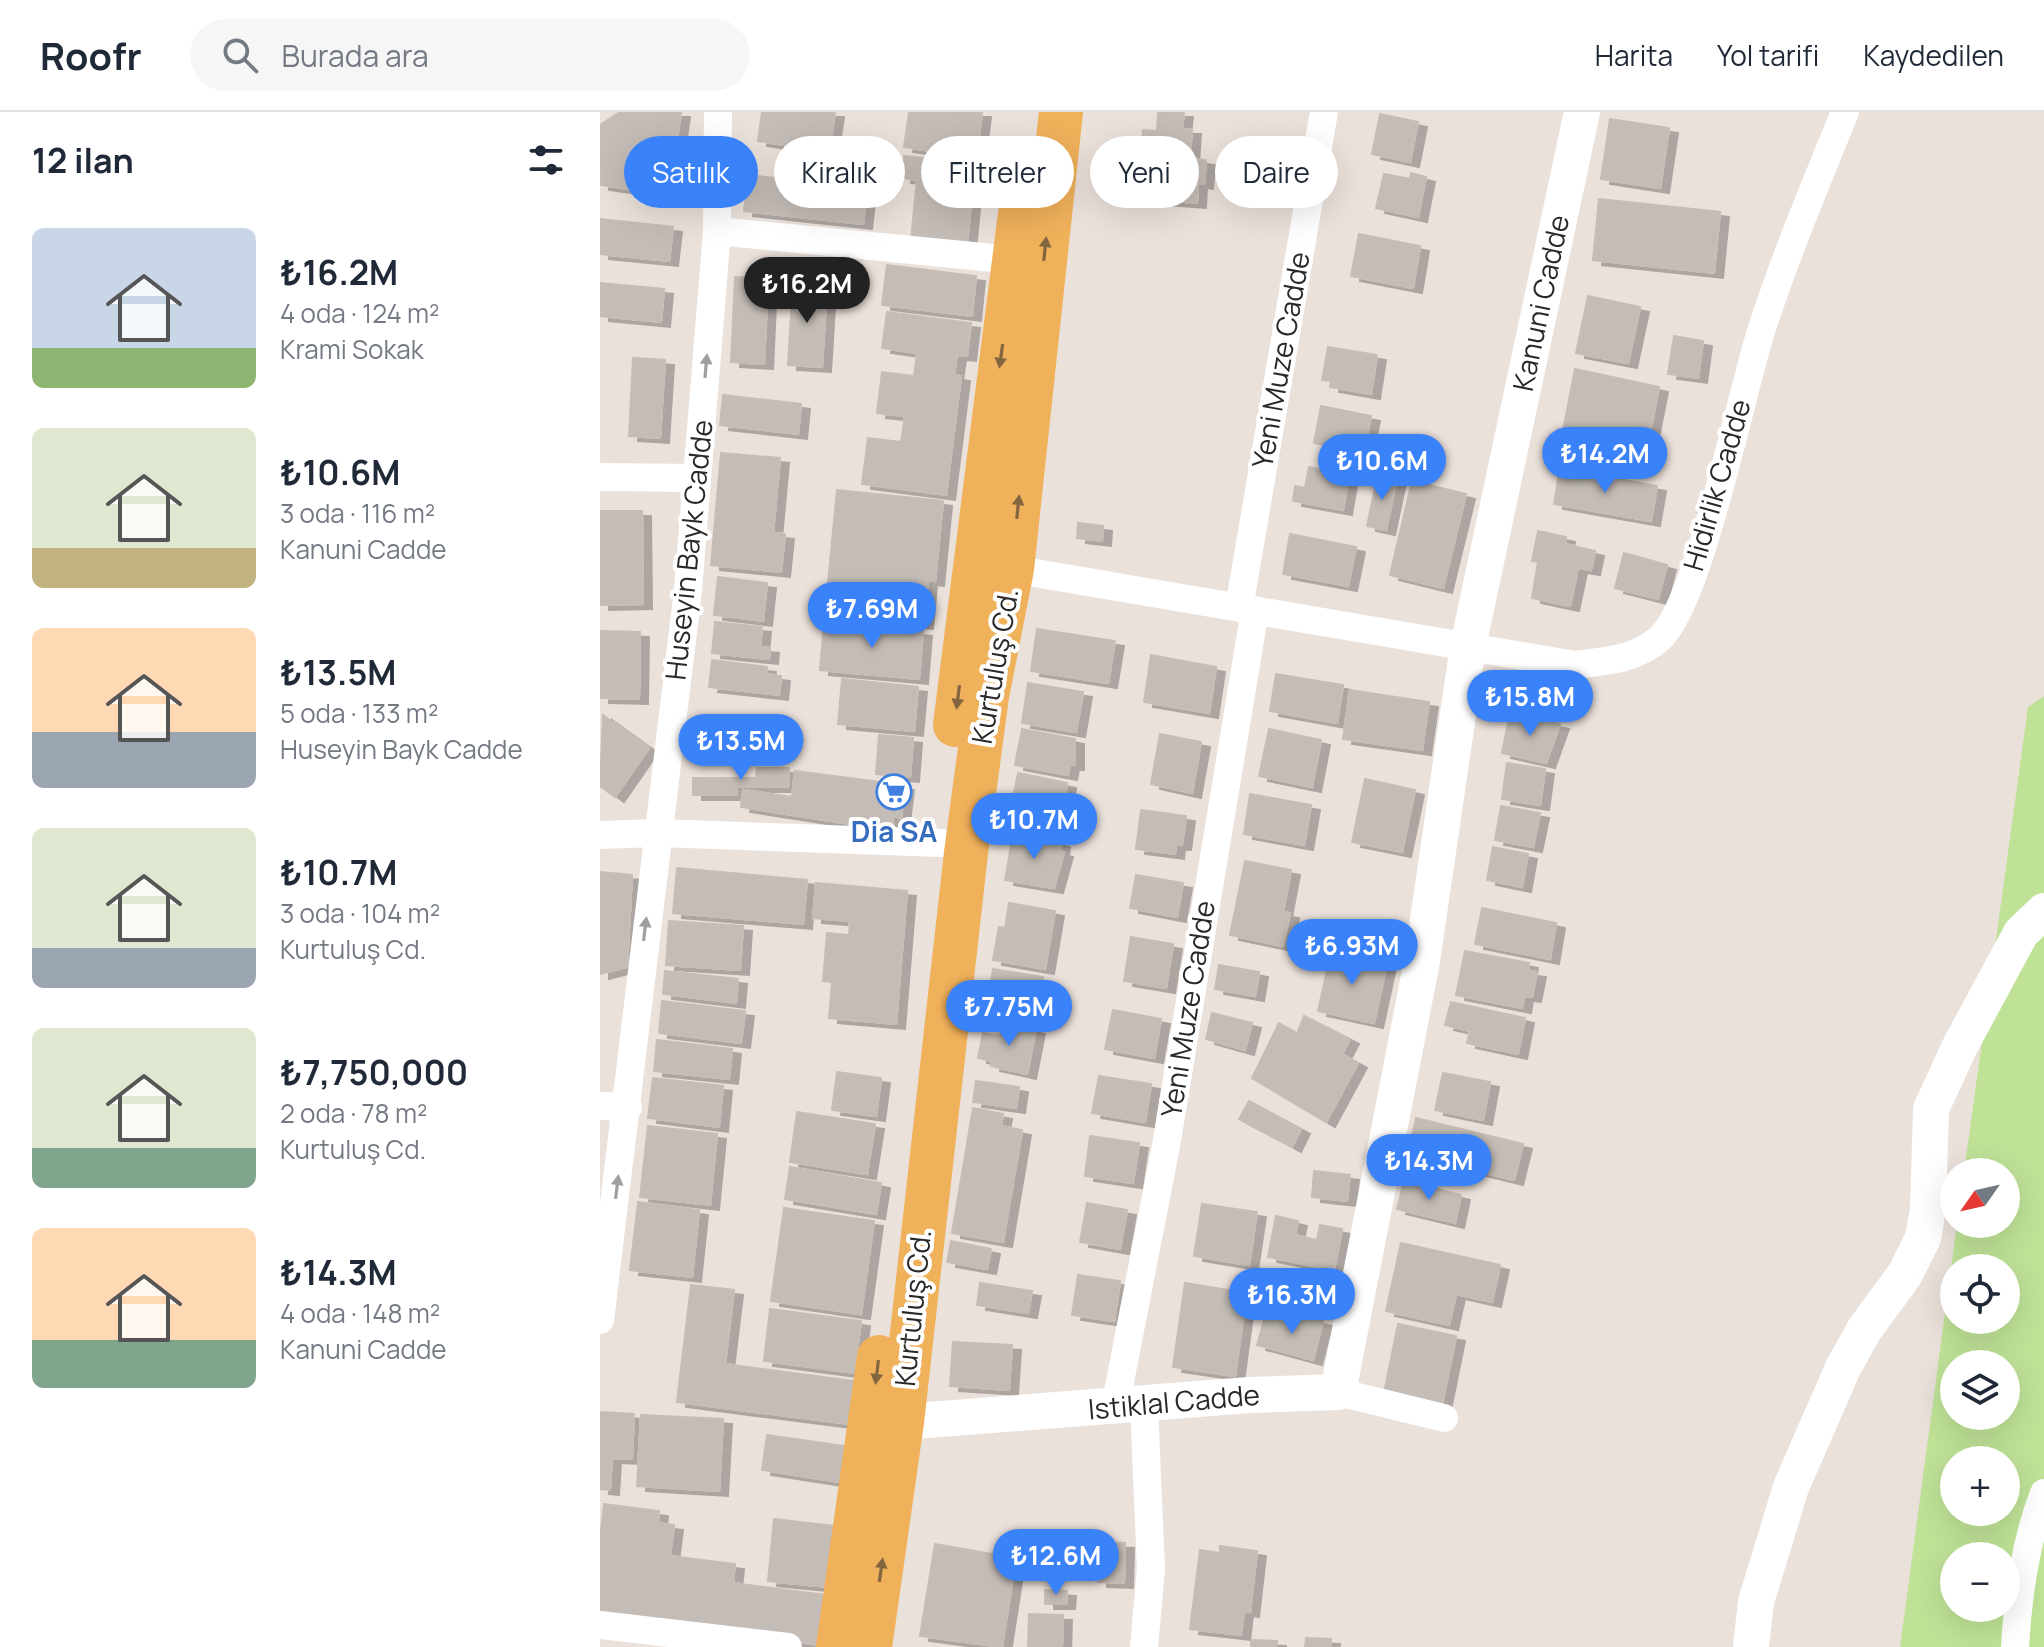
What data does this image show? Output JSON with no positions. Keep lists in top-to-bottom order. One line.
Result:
{"streets":{"main road":["Kurtuluş Cd."],"street":["Kanuni Cadde","Yeni Muze Cadde","Hidirlik Cadde","Huseyin Bayk Cadde","Istiklal Cadde"]},"crossings":[["Kanuni Cadde","Hidirlik Cadde"],["Kanuni Cadde","Istiklal Cadde"],["Yeni Muze Cadde","Hidirlik Cadde"],["Yeni Muze Cadde","Istiklal Cadde"],["Hidirlik Cadde","Kurtuluş Cd."],["Kurtuluş Cd.","Istiklal Cadde"]],"one_way":["Huseyin Bayk Cadde"],"places":{"supermarket":["Dia SA"]},"north":"bottom left","page":{"header":"Roofr","search":"Burada ara","nav":["Harita","Yol tarifi","Kaydedilen"],"heading":"12 ilan","chip":["Satılık","Kiralık","Filtreler","Yeni","Daire"],"list":[{"name":"₺16.2M","note":"4 oda · 124 m² · Krami Sokak"},{"name":"₺10.6M","note":"3 oda · 116 m² · Kanuni Cadde"},{"name":"₺13.5M","note":"5 oda · 133 m² · Huseyin Bayk Cadde"},{"name":"₺10.7M","note":"3 oda · 104 m² · Kurtuluş Cd."},{"name":"₺7,750,000","note":"2 oda · 78 m² · Kurtuluş Cd."},{"name":"₺14.3M","note":"4 oda · 148 m² · Kanuni Cadde"}],"price":["₺16.2M","₺14.2M","₺10.6M","₺7.69M","₺15.8M","₺13.5M","₺10.7M","₺6.93M","₺7.75M","₺14.3M","₺16.3M","₺12.6M"],"map_buttons":["+","−"]}}
